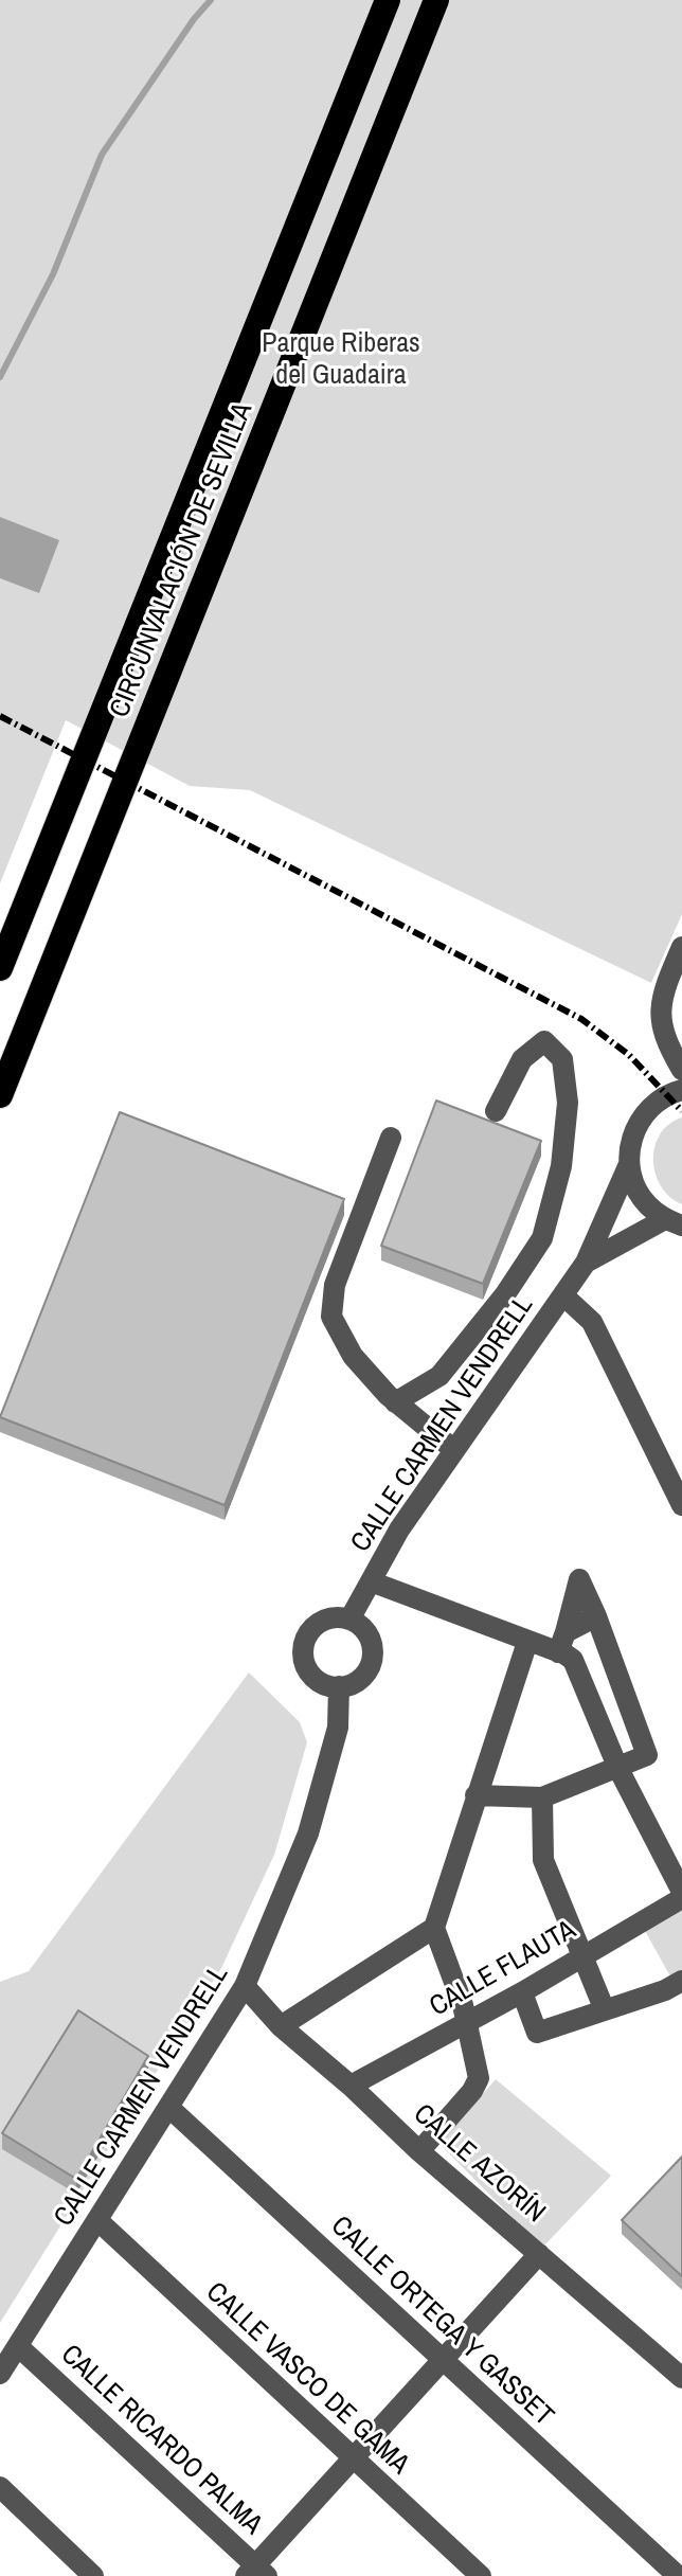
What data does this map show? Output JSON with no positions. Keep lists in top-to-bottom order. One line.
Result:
{"streets":{"highway":["CIRCUNVALACIÓN DE SEVILLA"],"street":["CALLE CARMEN VENDRELL","CALLE FLAUTA","CALLE AZORÍN","CALLE ORTEGA Y GASSET","CALLE VASCO DE GAMA","CALLE RICARDO PALMA"]},"crossings":[["CALLE CARMEN VENDRELL","CALLE AZORÍN"],["CALLE CARMEN VENDRELL","CALLE ORTEGA Y GASSET"],["CALLE CARMEN VENDRELL","CALLE VASCO DE GAMA"],["CALLE CARMEN VENDRELL","CALLE RICARDO PALMA"],["CALLE FLAUTA","CALLE AZORÍN"]],"parks":["Parque Riberas del Guadaira"]}
